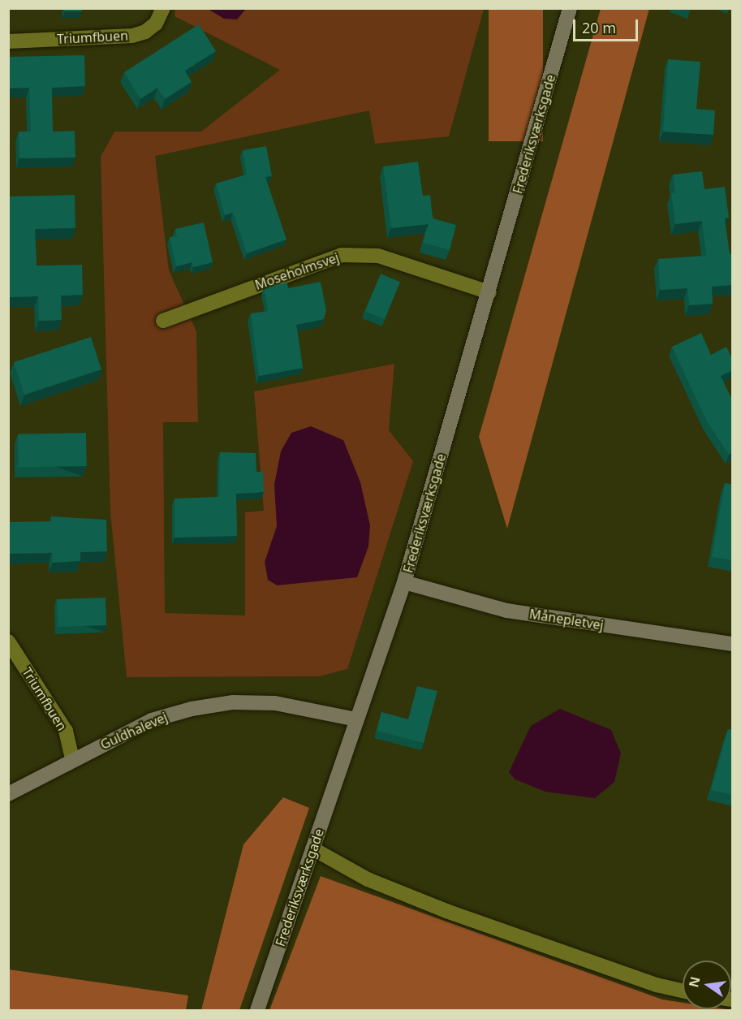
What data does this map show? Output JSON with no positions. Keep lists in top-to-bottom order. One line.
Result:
{"streets":{"street":["Triumfbuen","Frederiksværksgade","Moseholmsvej","Månepletvej","Guldhalevej"]},"crossings":[["Triumfbuen","Guldhalevej"],["Frederiksværksgade","Moseholmsvej"],["Frederiksværksgade","Månepletvej"],["Frederiksværksgade","Guldhalevej"]],"scale_bar":"20 m","north":"left"}
